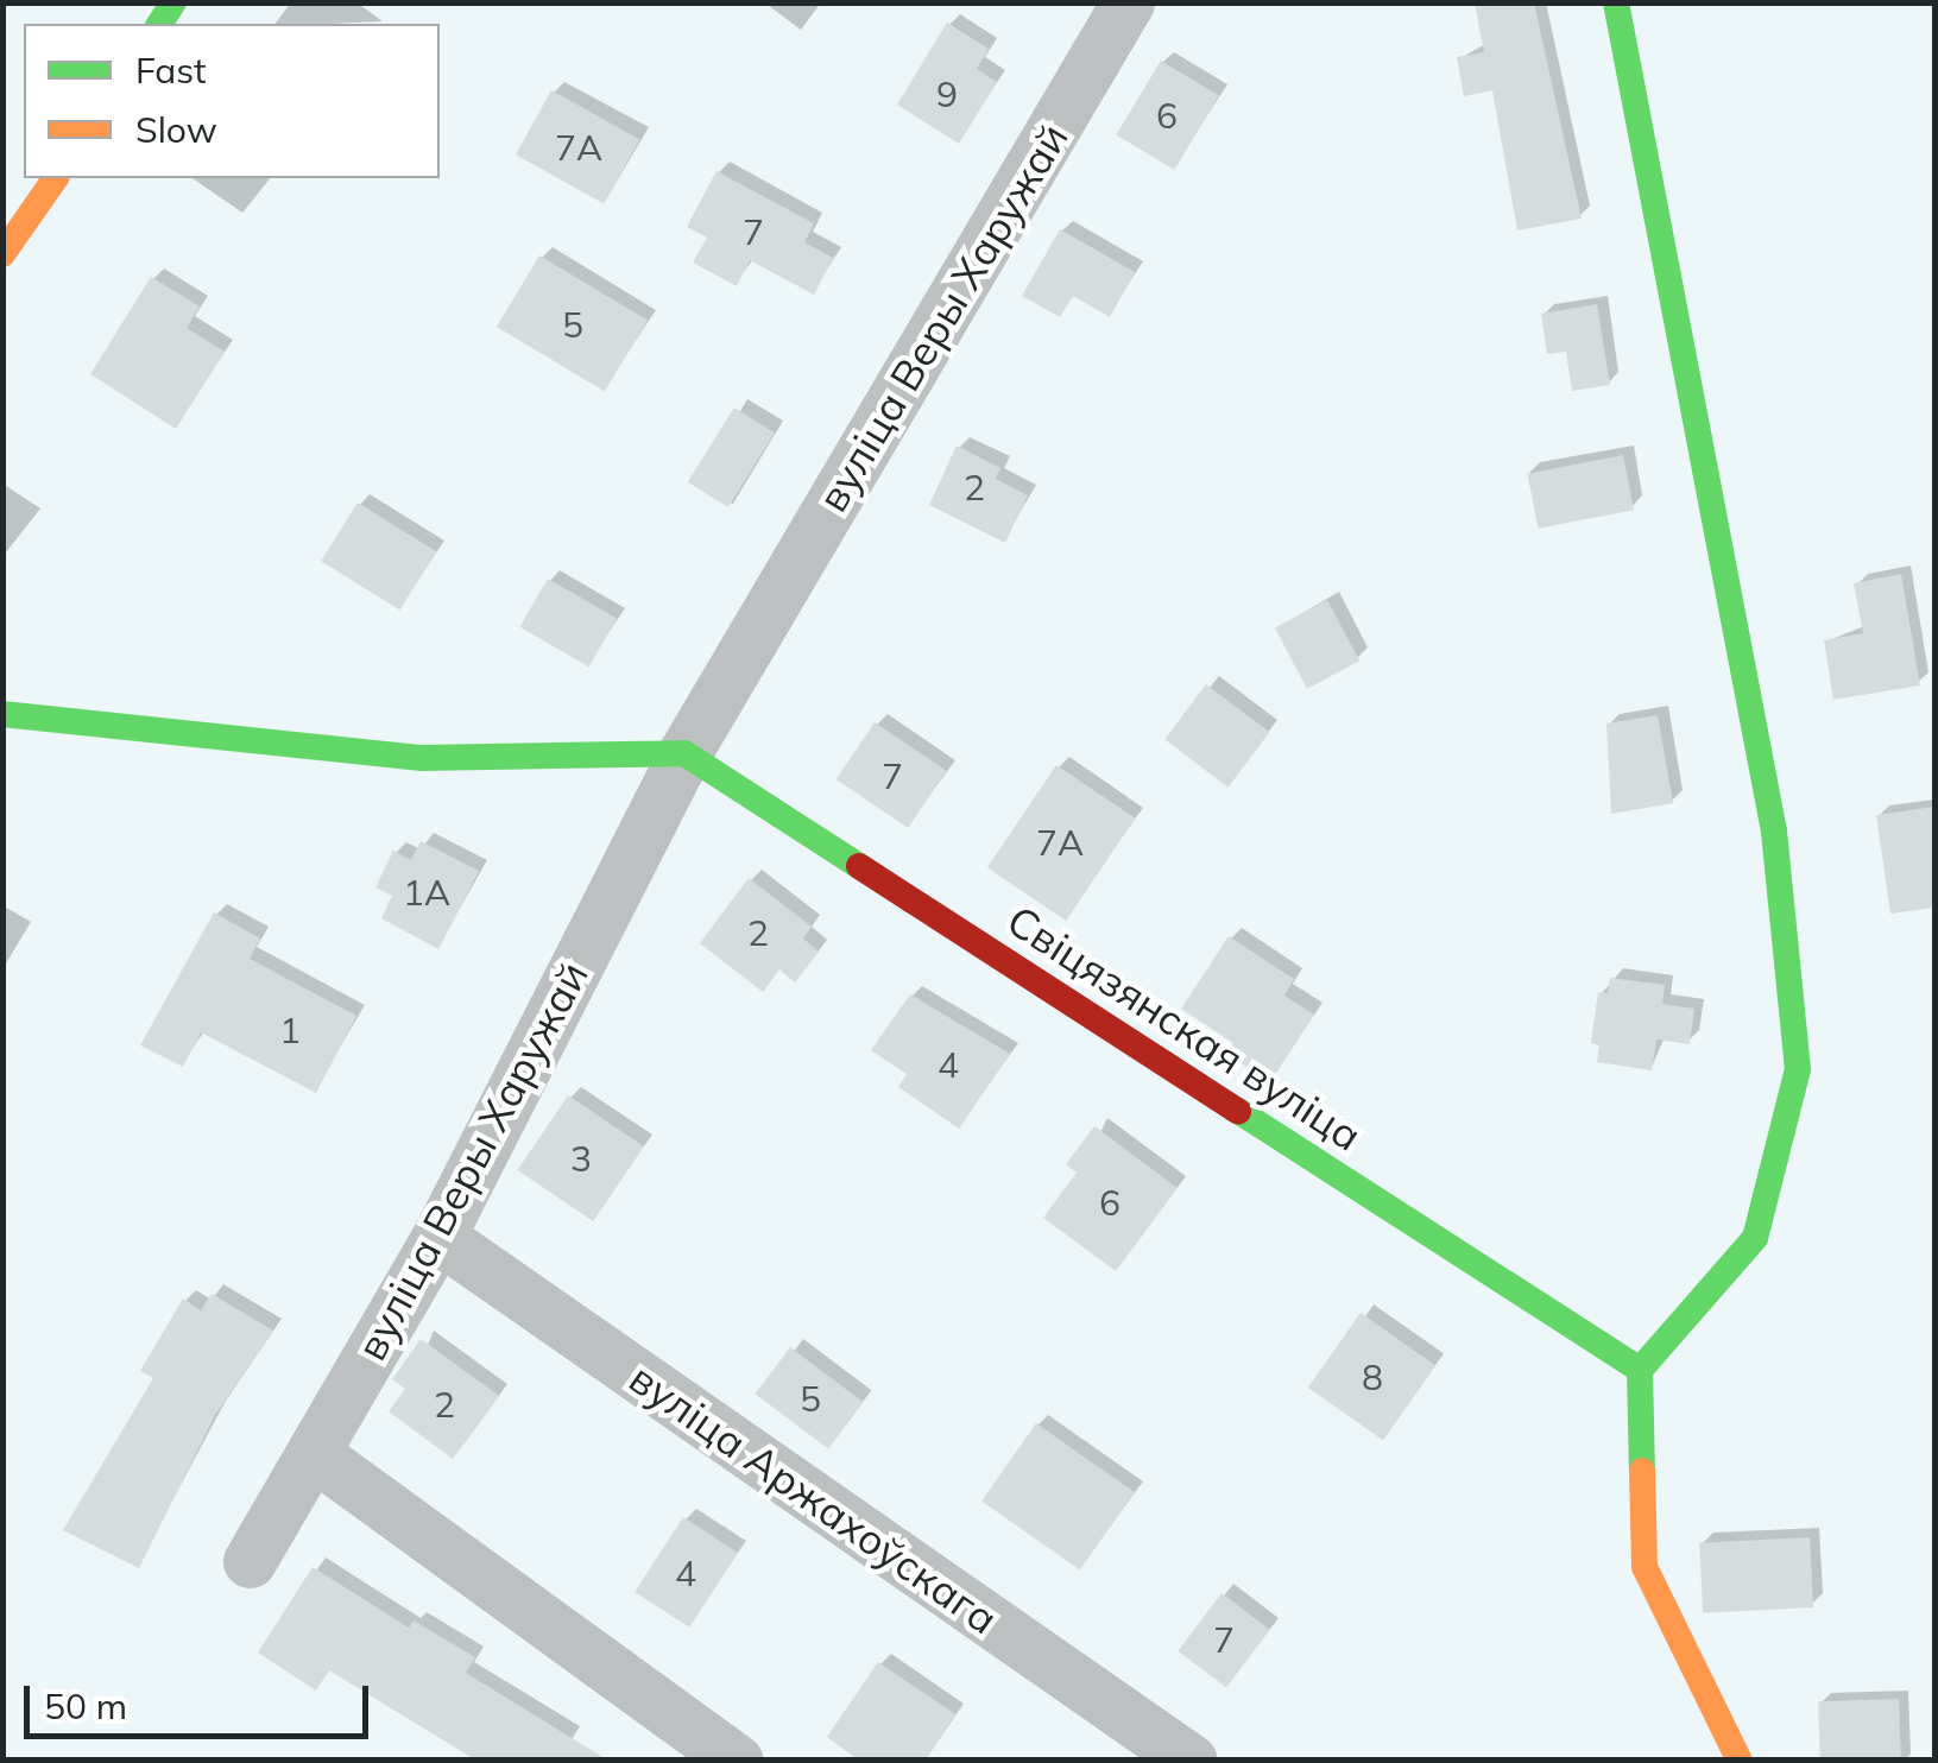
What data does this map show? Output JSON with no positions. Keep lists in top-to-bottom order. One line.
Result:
{"streets":{"street":["вуліца Веры Харужай","Свіцязянская вуліца","вуліца Аржахоўскага"]},"crossings":[["вуліца Веры Харужай","Свіцязянская вуліца"],["вуліца Веры Харужай","вуліца Аржахоўскага"]],"house_numbers":["9","6","7А","7","5","2","7","7А","1А","2","1","4","3","6","8","5","2","4","7"],"legend":["Fast","Slow"],"scale_bar":"50 m"}
